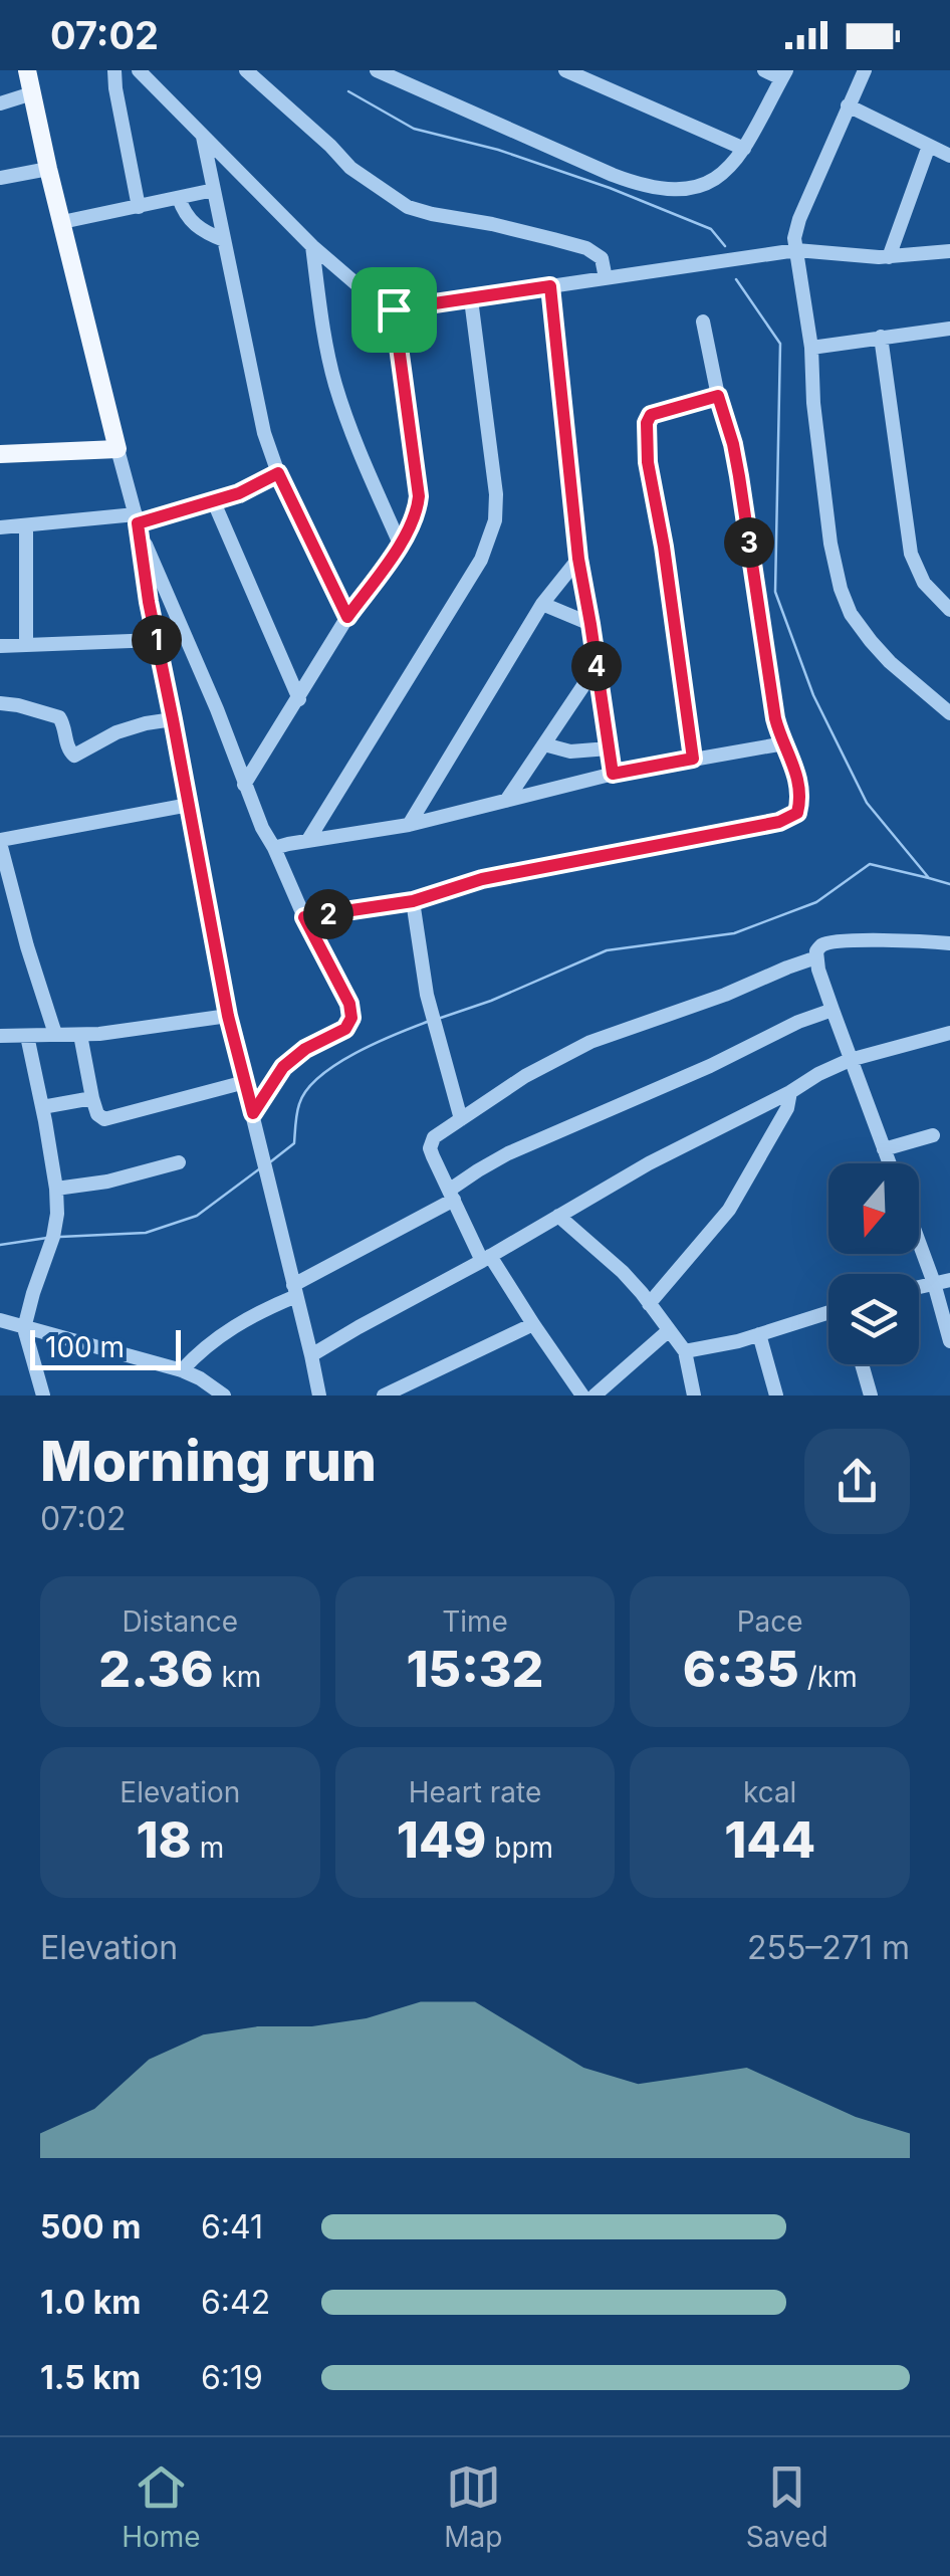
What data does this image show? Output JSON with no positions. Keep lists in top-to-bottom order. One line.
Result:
{"scale_bar":"100 m","north":"bottom","page":{"status":"07:02","pins":["3","1","4","2"],"scale":"100 m","heading":["Morning run","07:02"],"stats":[["Distance","2.36 km"],["Time","15:32"],["Pace","6:35 /km"],["Elevation","18 m"],["Heart rate","149 bpm"],["kcal","144"]],"chart":["Elevation","255–271 m"],"list":[{"name":"500 m","note":"6:41"},{"name":"1.0 km","note":"6:42"},{"name":"1.5 km","note":"6:19"}],"tabs":["Home","Map","Saved"]}}
